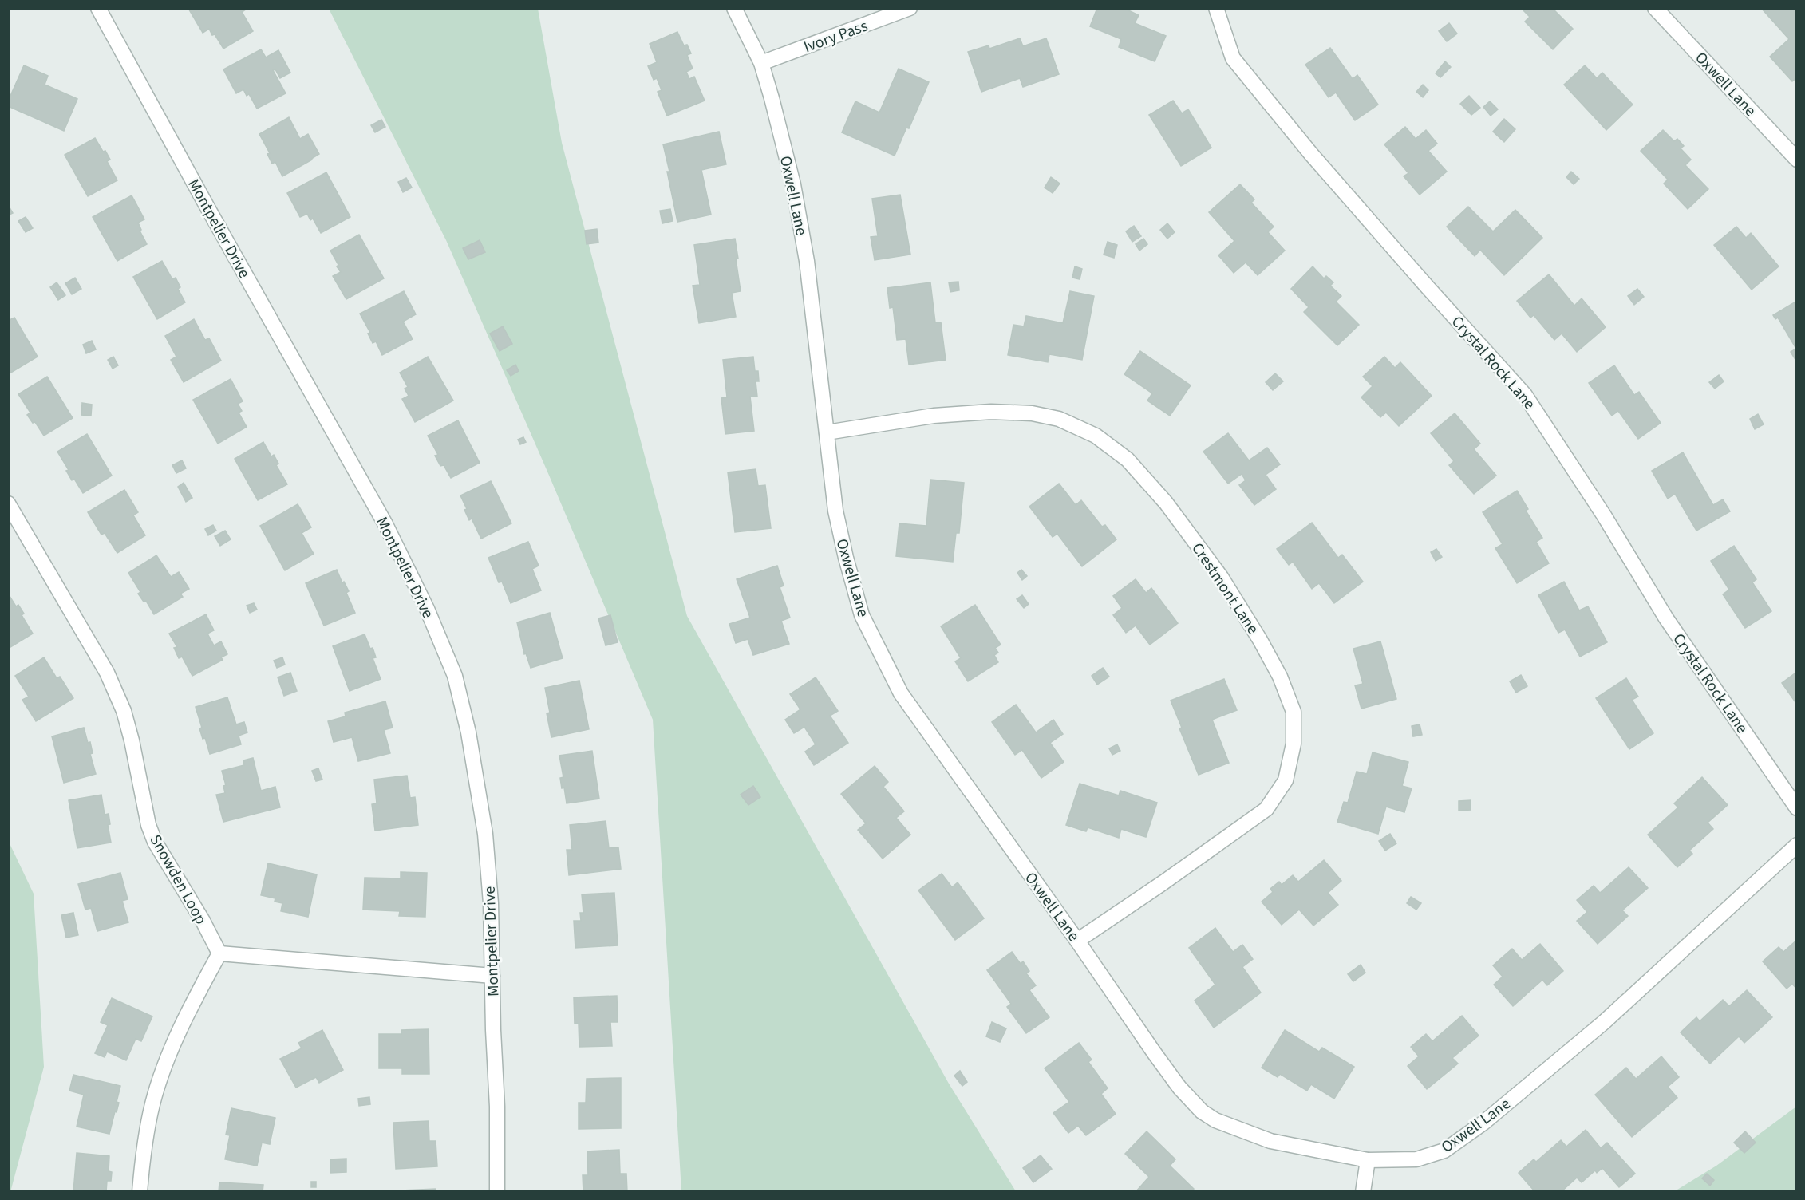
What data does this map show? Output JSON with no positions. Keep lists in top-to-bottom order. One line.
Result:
{"streets":{"street":["Ivory Pass","Oxwell Lane","Montpelier Drive","Crystal Rock Lane","Crestmont Lane","Snowden Loop"]},"crossings":[["Ivory Pass","Oxwell Lane"],["Oxwell Lane","Crestmont Lane"]]}
